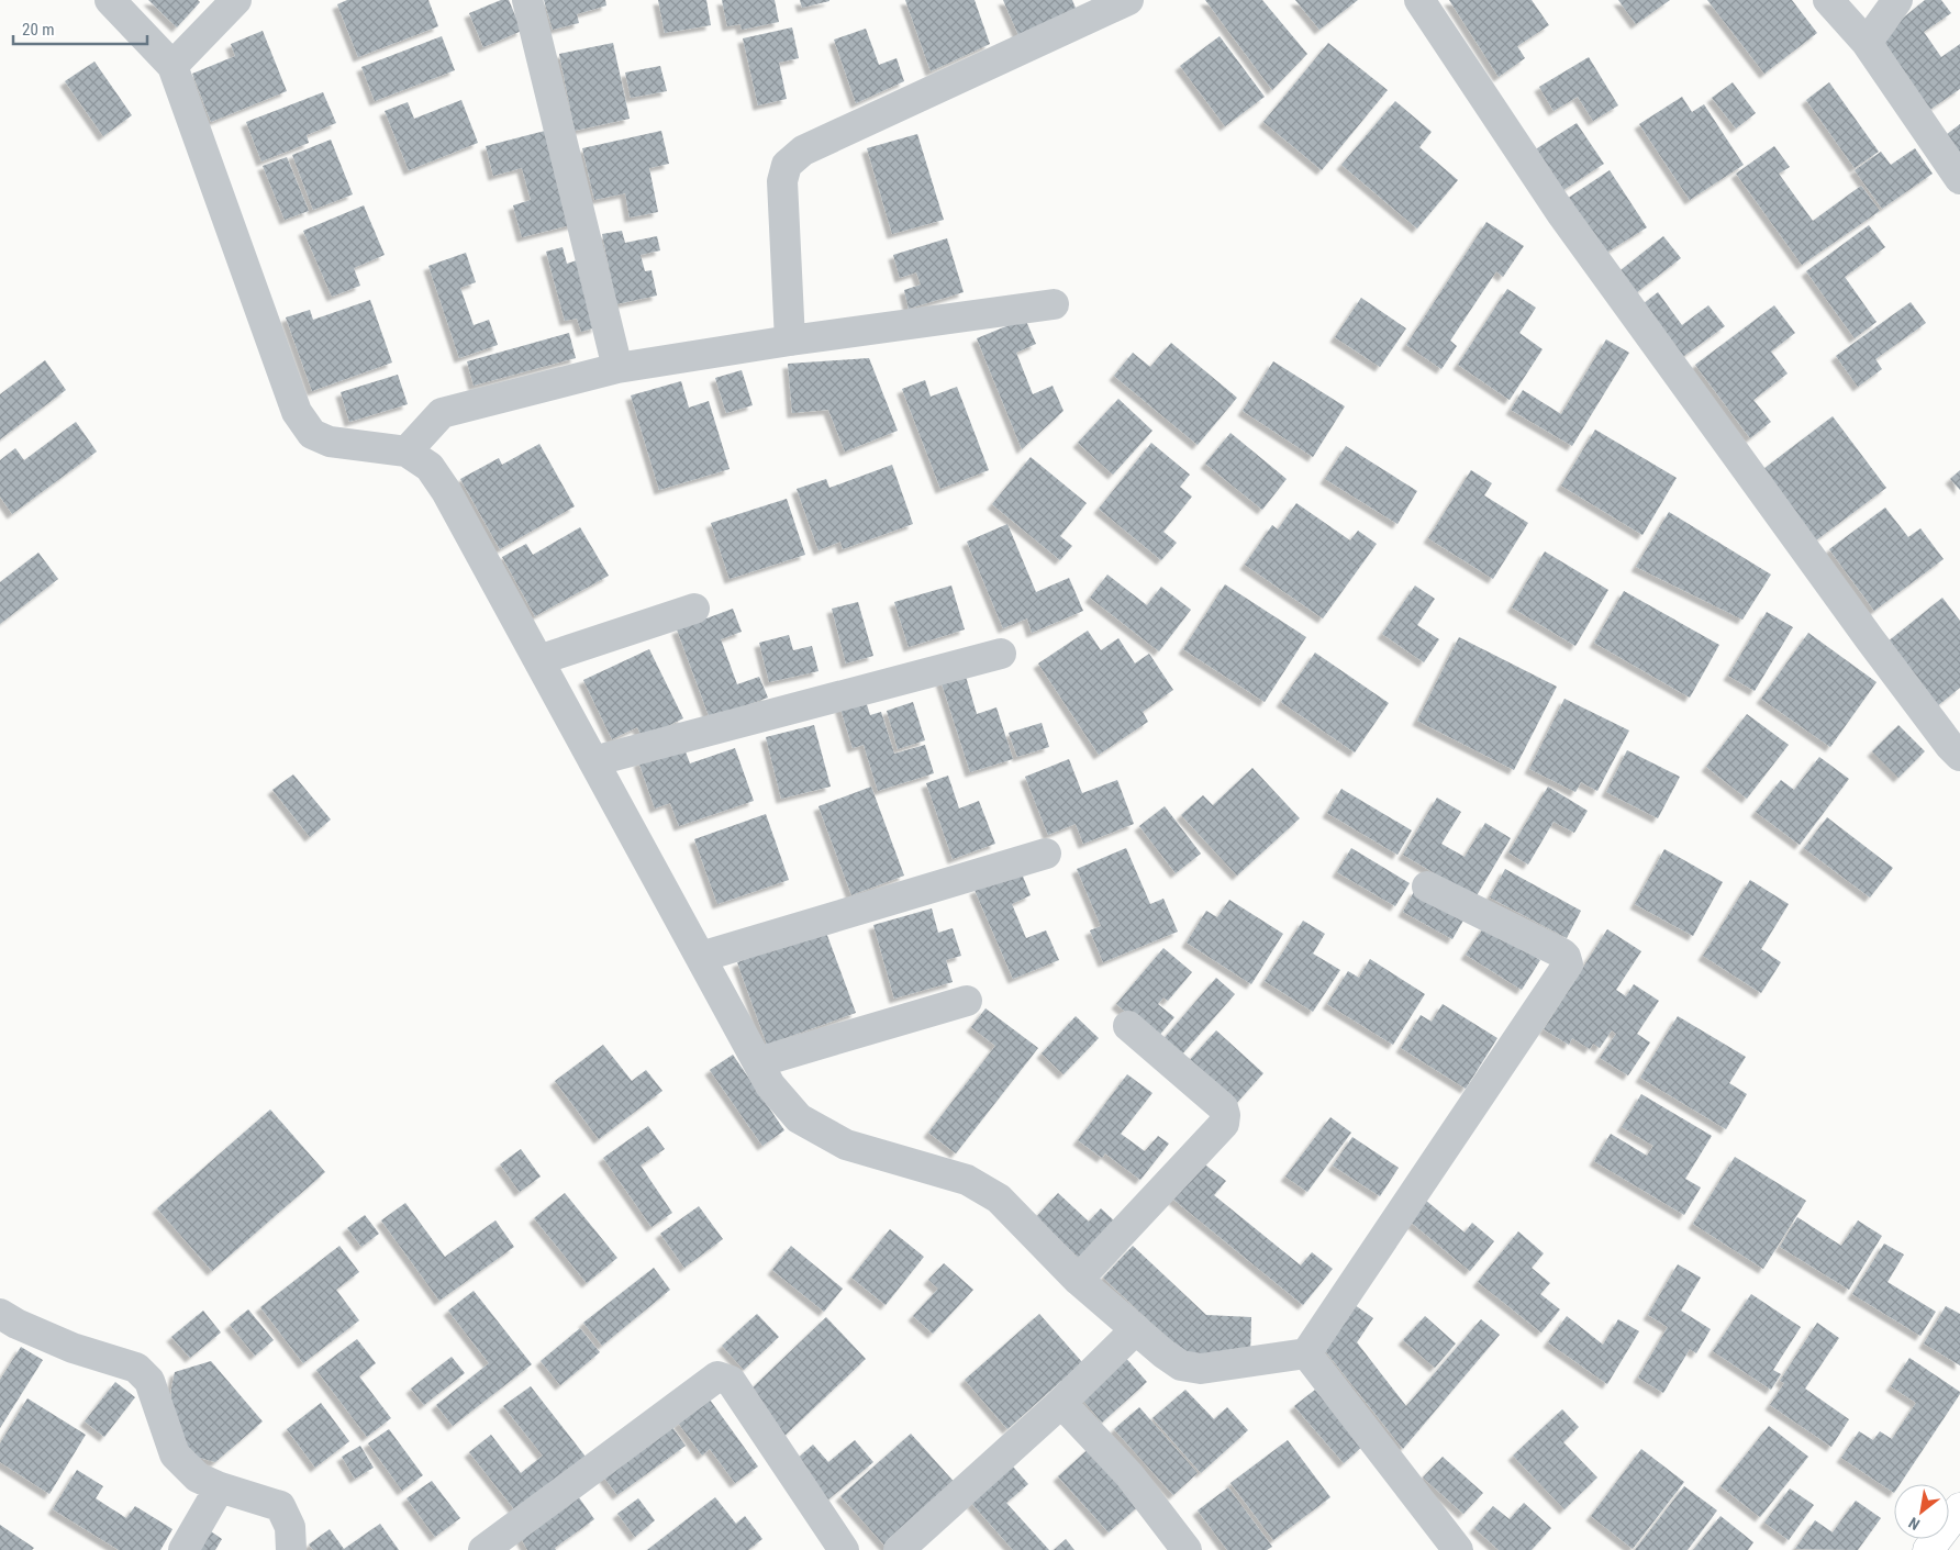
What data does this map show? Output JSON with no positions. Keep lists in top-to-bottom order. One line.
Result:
{"scale_bar":"20 m","north":"bottom left"}
